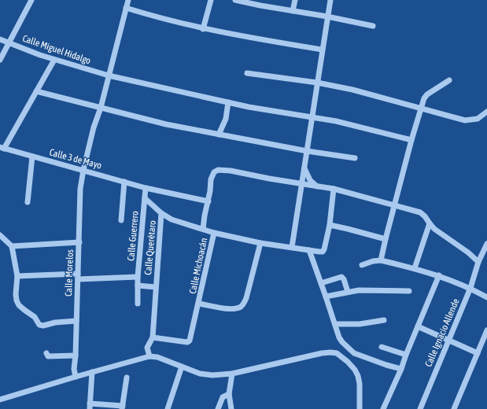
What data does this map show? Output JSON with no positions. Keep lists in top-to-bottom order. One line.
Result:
{"streets":{"street":["Calle Miguel Hidalgo","Calle 3 de Mayo","Calle Guerrero","Calle Querétaro","Calle Michoacán","Calle Morelos","Calle Ignacio Allende"]},"crossings":[["Calle Miguel Hidalgo","Calle Morelos"],["Calle 3 de Mayo","Calle Guerrero"],["Calle 3 de Mayo","Calle Morelos"],["Calle Guerrero","Calle Querétaro"],["Calle Querétaro","Calle Michoacán"]]}
